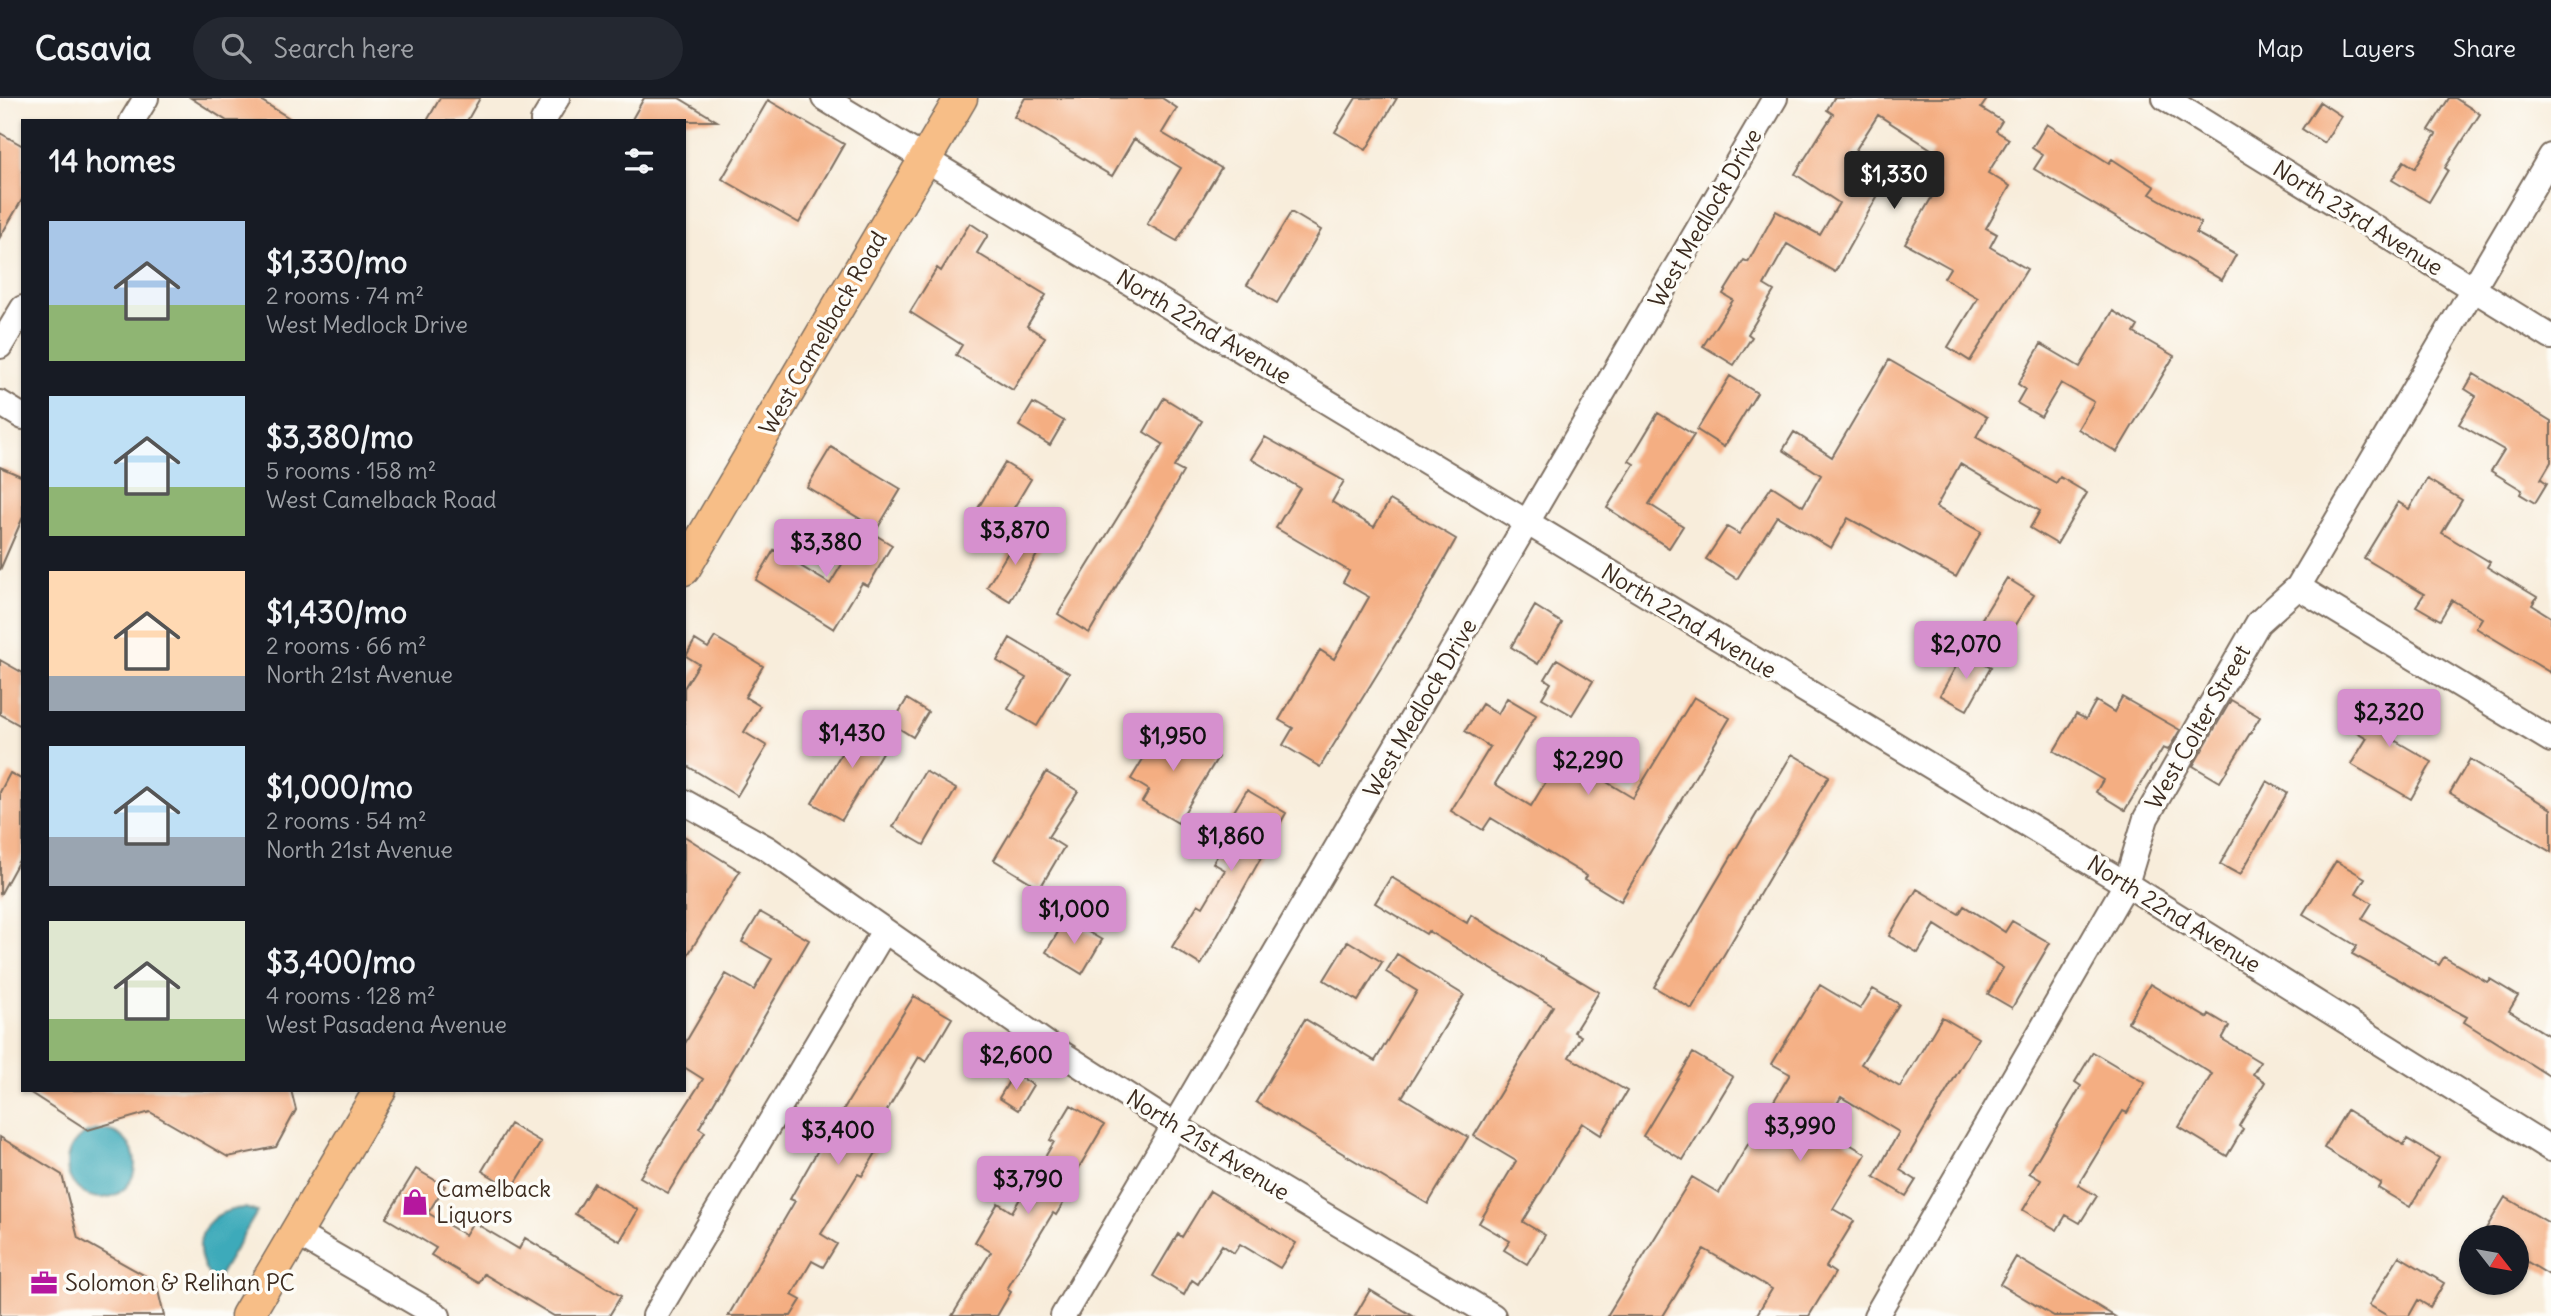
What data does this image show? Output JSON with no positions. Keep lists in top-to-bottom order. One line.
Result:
{"streets":{"main road":["West Camelback Road"],"street":["West Medlock Drive","North 23rd Avenue","North 22nd Avenue","West Colter Street","North 21st Avenue"]},"crossings":[["West Medlock Drive","North 22nd Avenue"],["West Medlock Drive","North 21st Avenue"],["North 23rd Avenue","West Colter Street"],["North 22nd Avenue","West Camelback Road"],["North 22nd Avenue","West Colter Street"]],"places":{"shop":["Camelback Liquors"],"office":["Solomon & Relihan PC"]},"north":"bottom right","page":{"header":"Casavia","search":"Search here","nav":["Map","Layers","Share"],"heading":"14 homes","price":["$1,330","$3,870","$3,380","$2,070","$2,320","$1,430","$1,950","$2,290","$1,860","$1,000","$2,600","$3,990","$3,400","$3,790"],"list":[{"name":"$1,330/mo","note":"2 rooms · 74 m² · West Medlock Drive"},{"name":"$3,380/mo","note":"5 rooms · 158 m² · West Camelback Road"},{"name":"$1,430/mo","note":"2 rooms · 66 m² · North 21st Avenue"},{"name":"$1,000/mo","note":"2 rooms · 54 m² · North 21st Avenue"},{"name":"$3,400/mo","note":"4 rooms · 128 m² · West Pasadena Avenue"}]}}
